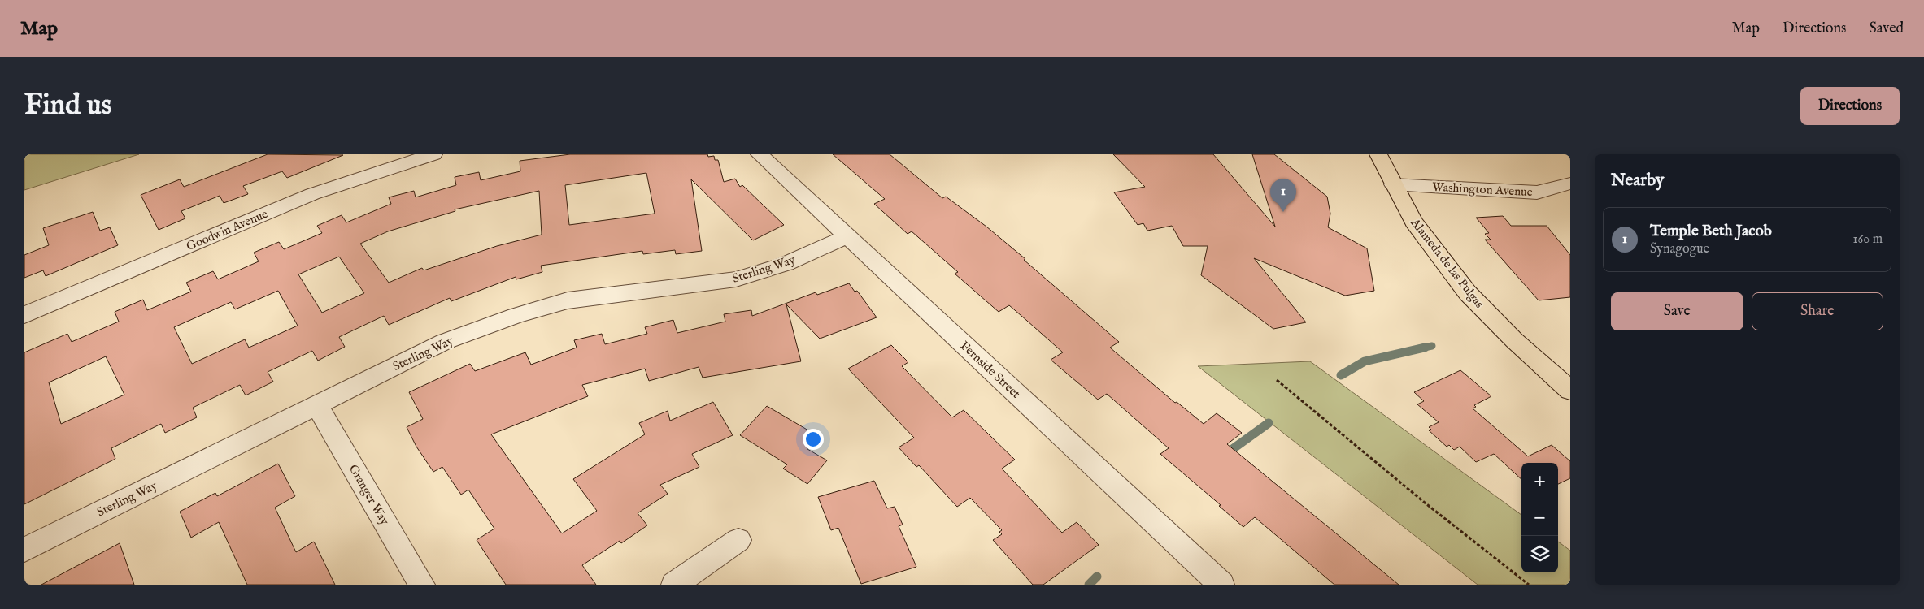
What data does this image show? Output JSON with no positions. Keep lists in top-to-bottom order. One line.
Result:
{"streets":{"main road":["Alameda de las Pulgas"],"street":["Washington Avenue","Goodwin Avenue","Sterling Way","Fernside Street","Granger Way"]},"crossings":[["Washington Avenue","Alameda de las Pulgas"],["Sterling Way","Fernside Street"],["Sterling Way","Granger Way"]],"page":{"header":"Map","nav":["Map","Directions","Saved"],"buttons":["Directions",["Save","Share"]],"title":"Find us","heading":"Nearby","pins":"1","list":[{"mark":"1","name":"Temple Beth Jacob","note":"Synagogue","value":"160 m"}],"map_buttons":["+","−"]}}
